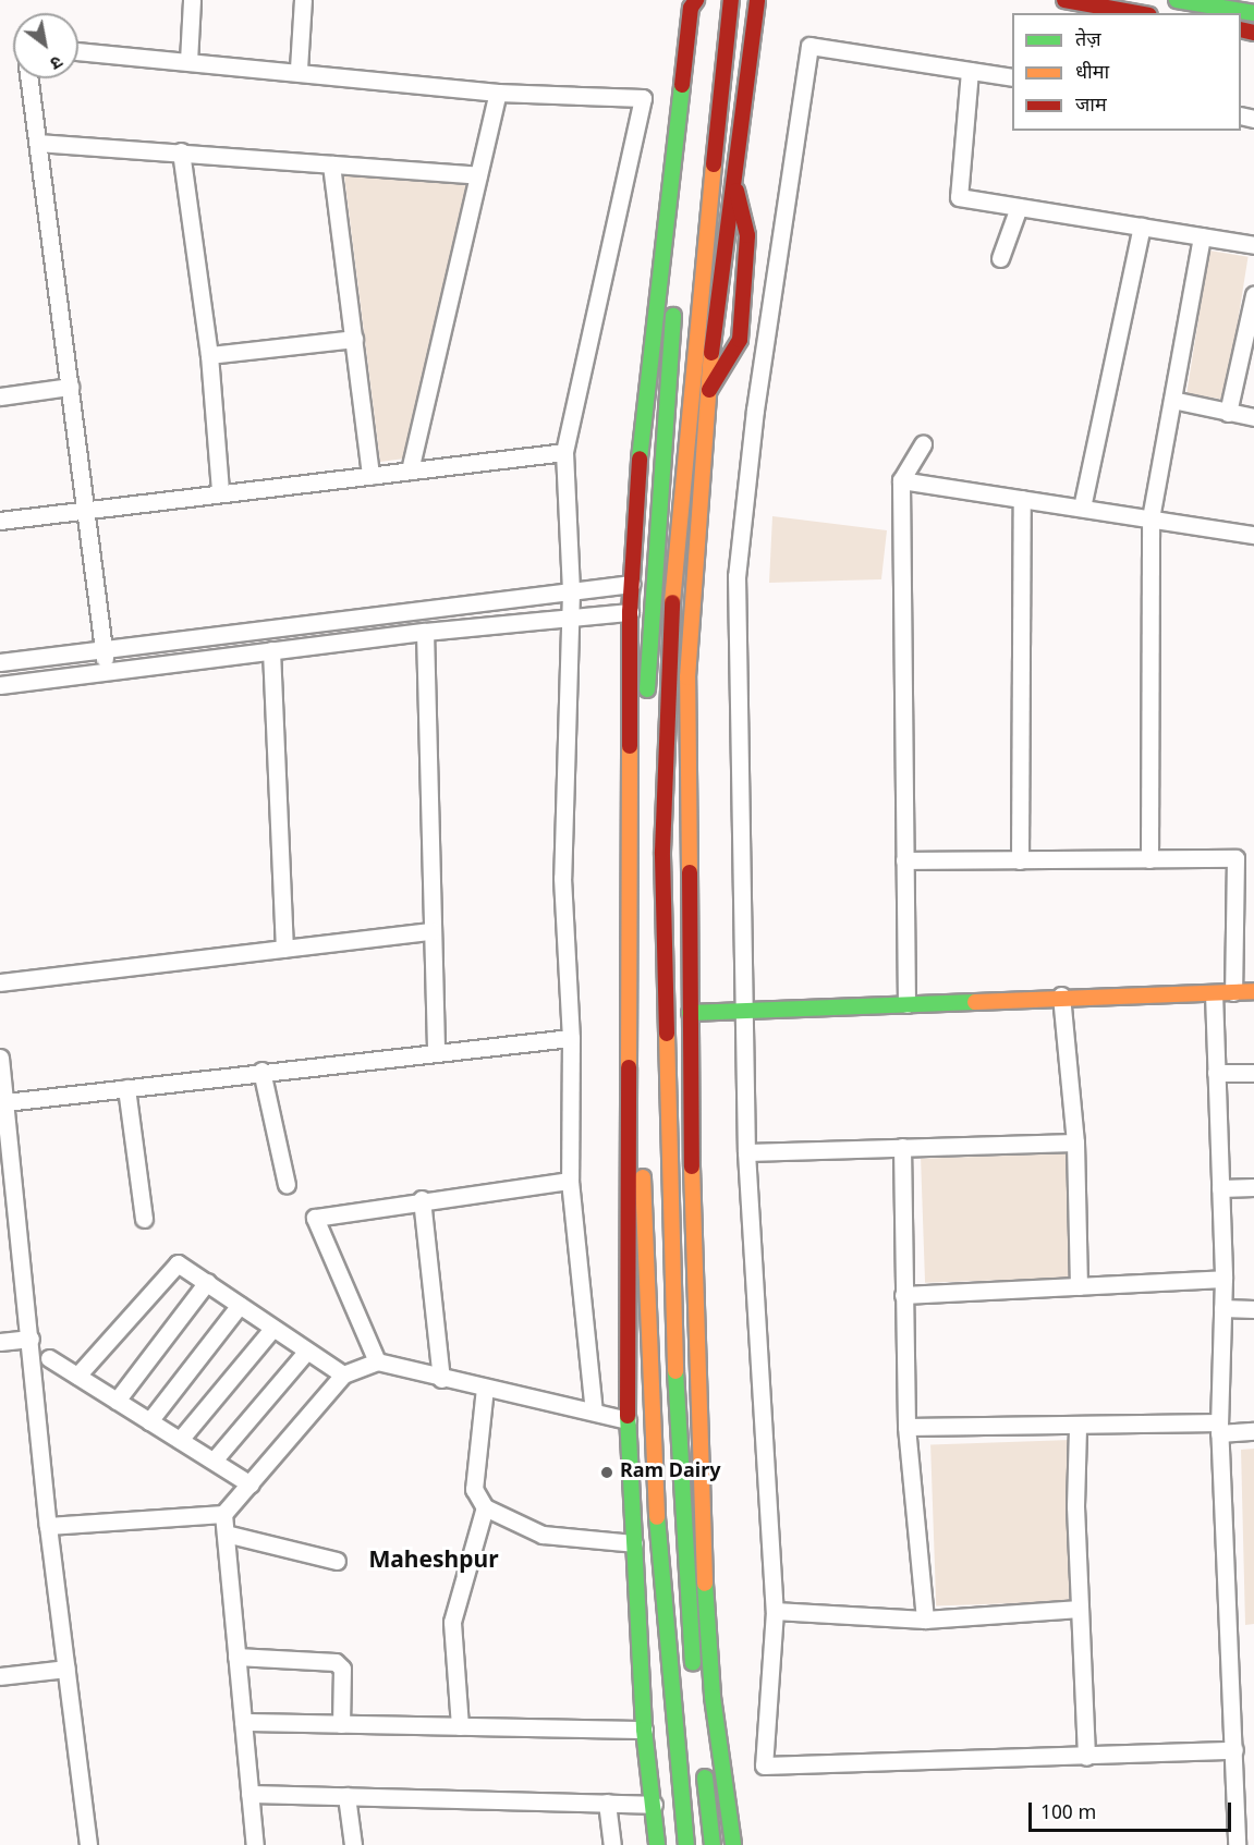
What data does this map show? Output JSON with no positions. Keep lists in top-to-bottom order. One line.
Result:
{"districts":["Maheshpur"],"places":["Ram Dairy"],"legend":["तेज़","धीमा","जाम"],"scale_bar":"100 m","north":"bottom right"}
